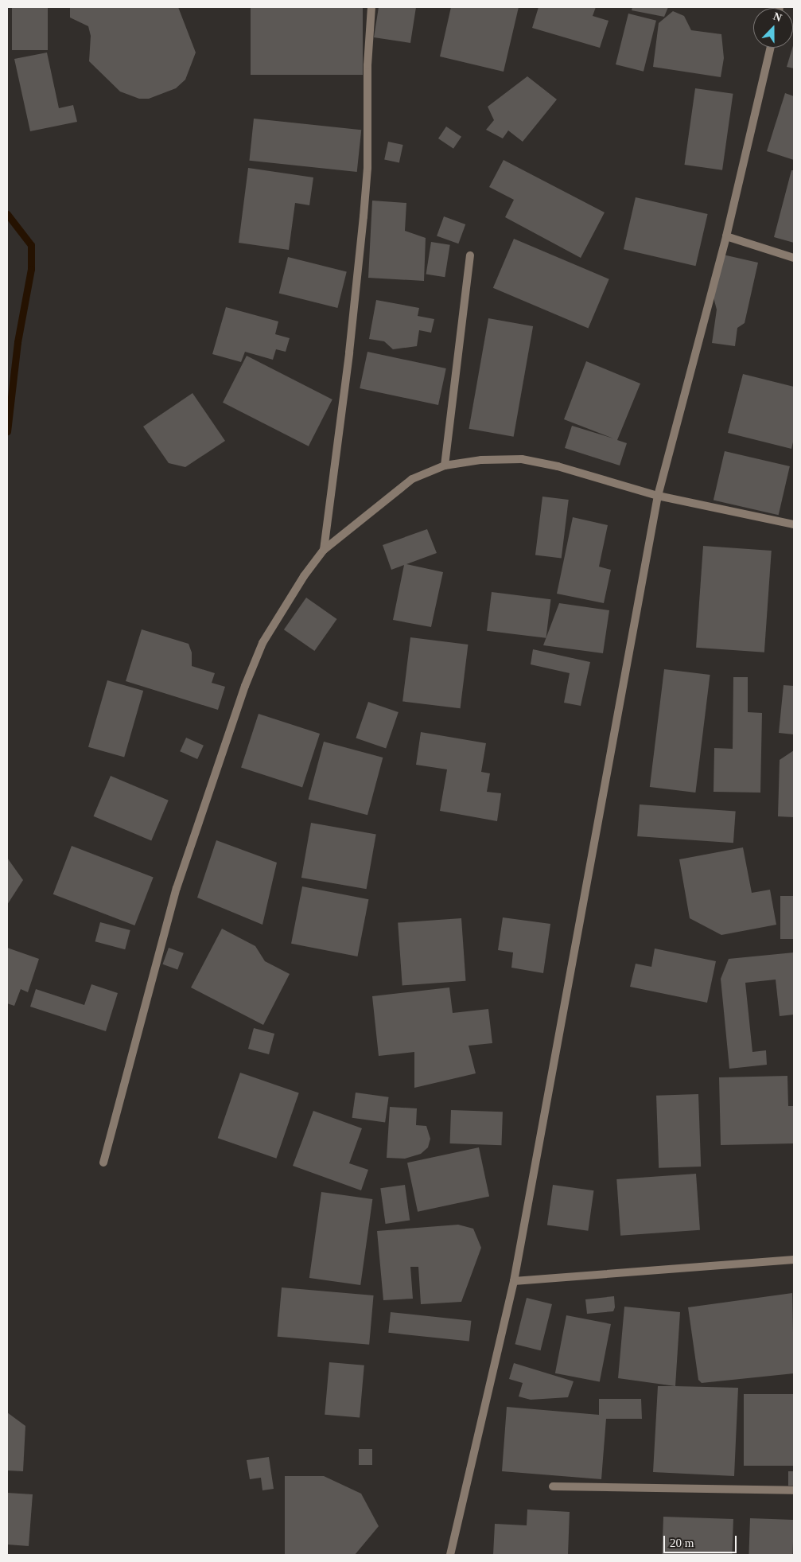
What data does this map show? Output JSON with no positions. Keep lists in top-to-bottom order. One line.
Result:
{"scale_bar":"20 m","north":"top"}
